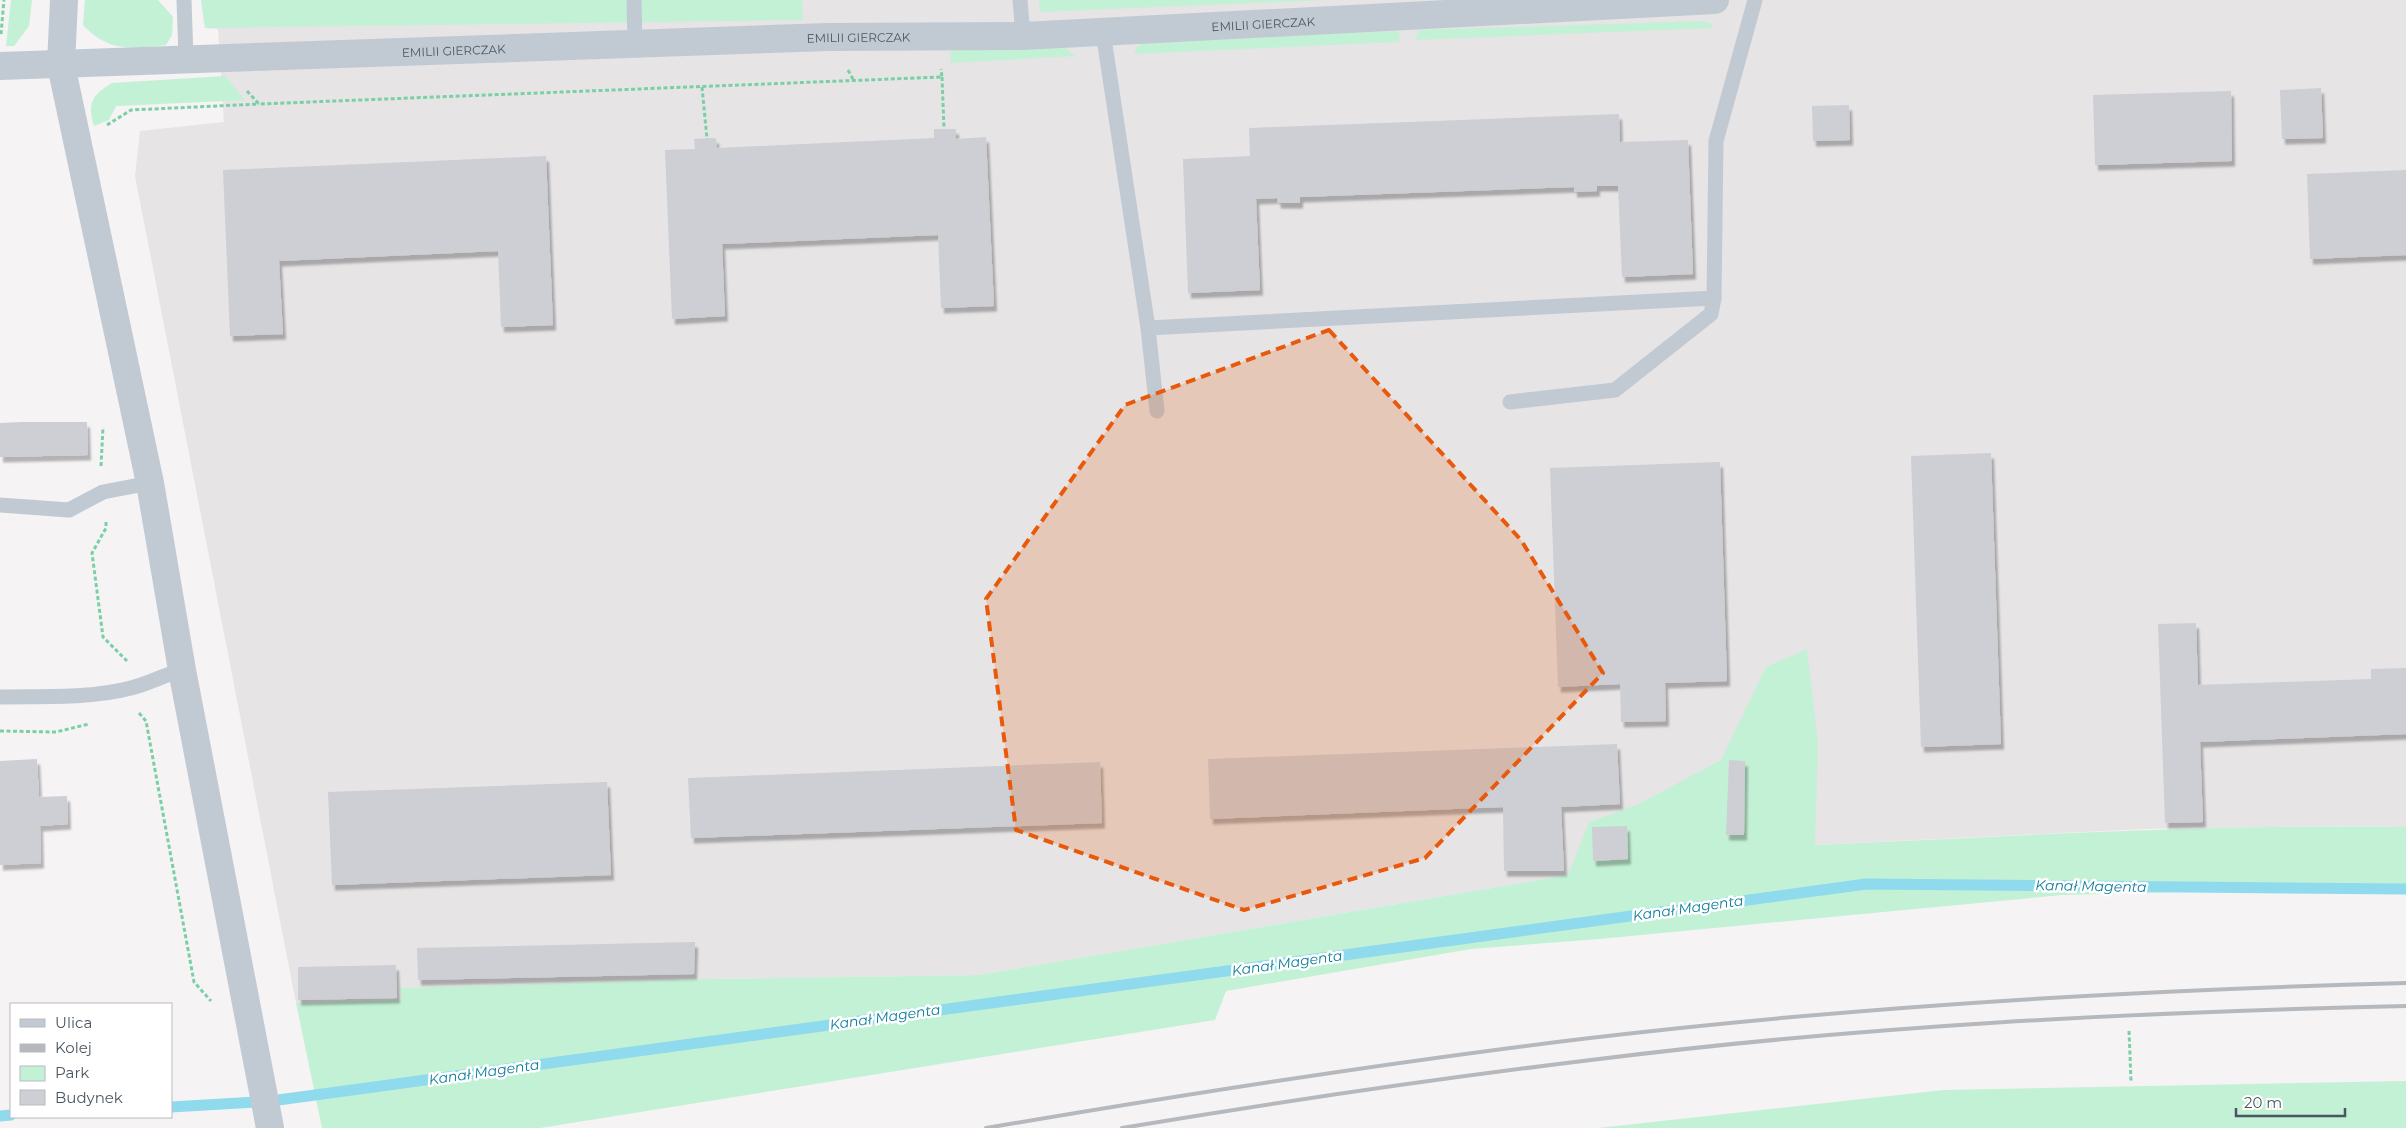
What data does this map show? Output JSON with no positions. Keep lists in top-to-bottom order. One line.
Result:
{"streets":{"street":["EMILII GIERCZAK"]},"water":["Kanał Magenta"],"legend":["Ulica","Kolej","Park","Budynek"],"scale_bar":"20 m"}
